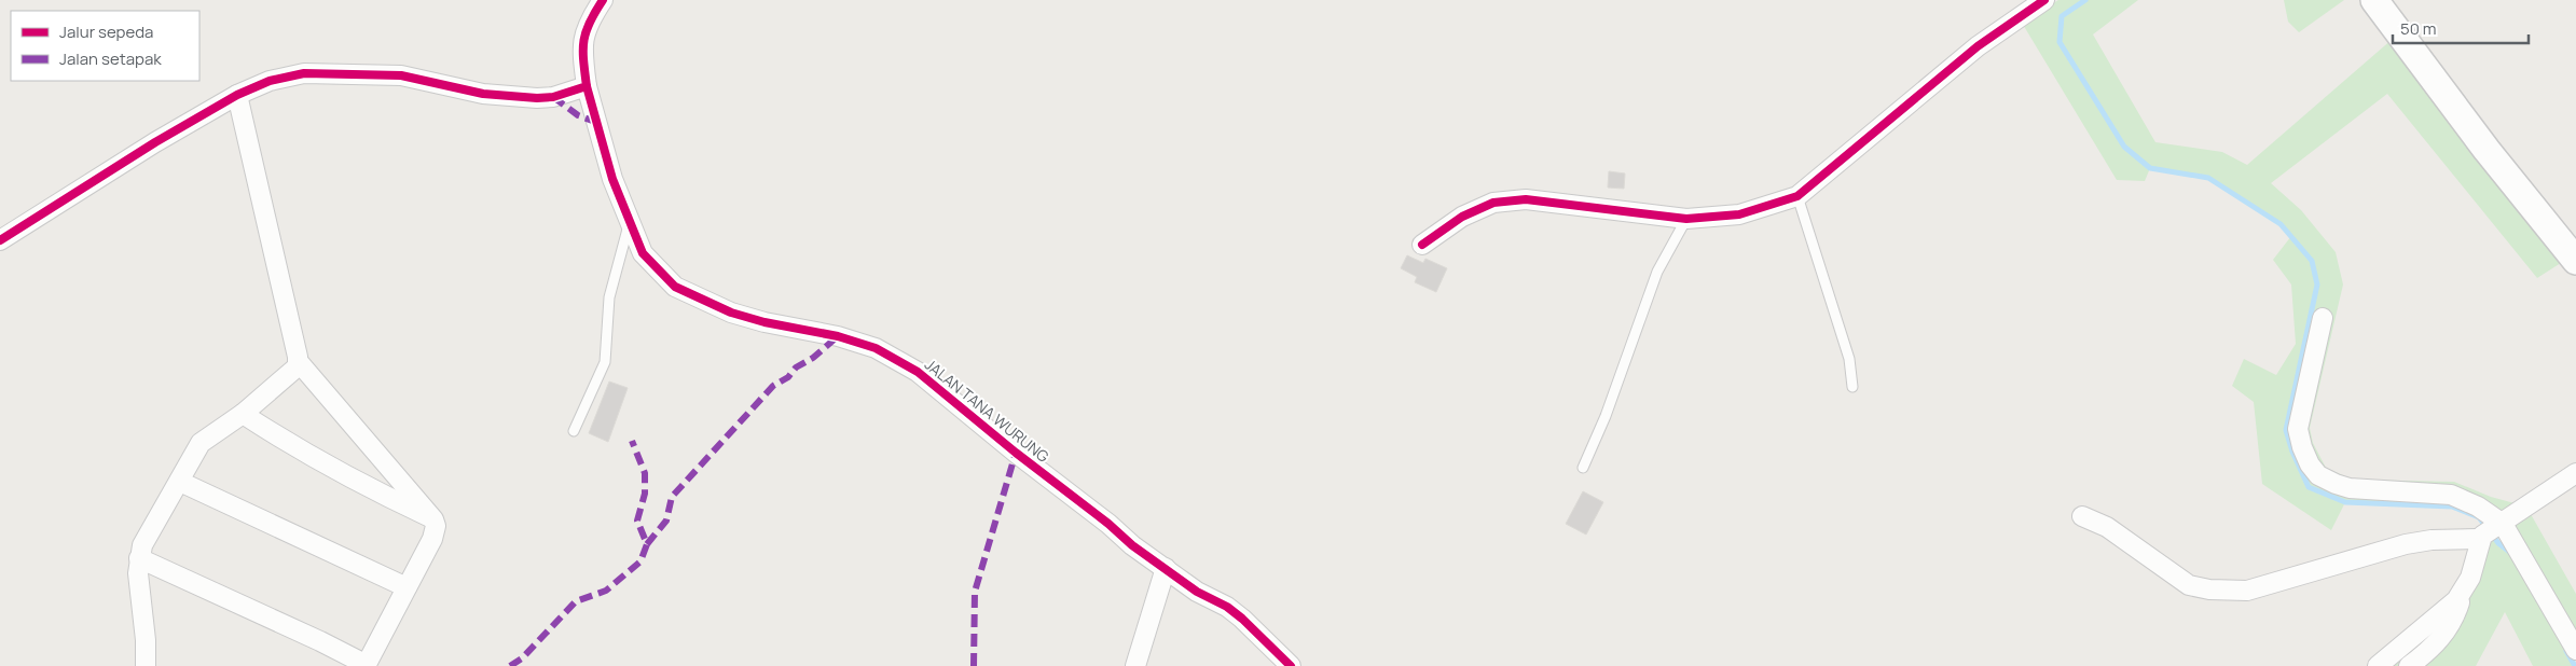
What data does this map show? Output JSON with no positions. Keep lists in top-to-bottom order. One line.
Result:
{"streets":{"street":["JALAN TANA WURUNG"]},"legend":["Jalur sepeda","Jalan setapak"],"scale_bar":"50 m"}
